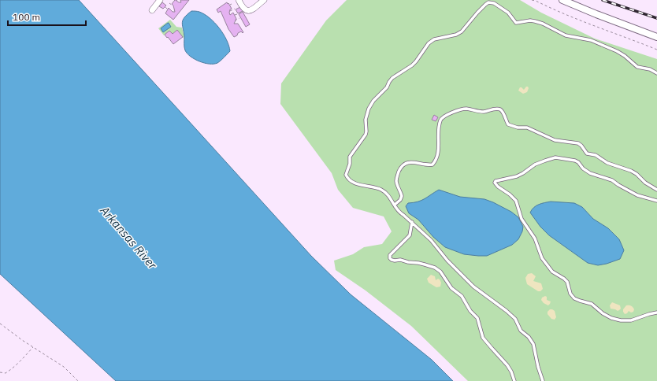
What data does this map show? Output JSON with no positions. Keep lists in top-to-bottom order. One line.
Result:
{"water":["Arkansas River"],"scale_bar":"100 m"}
